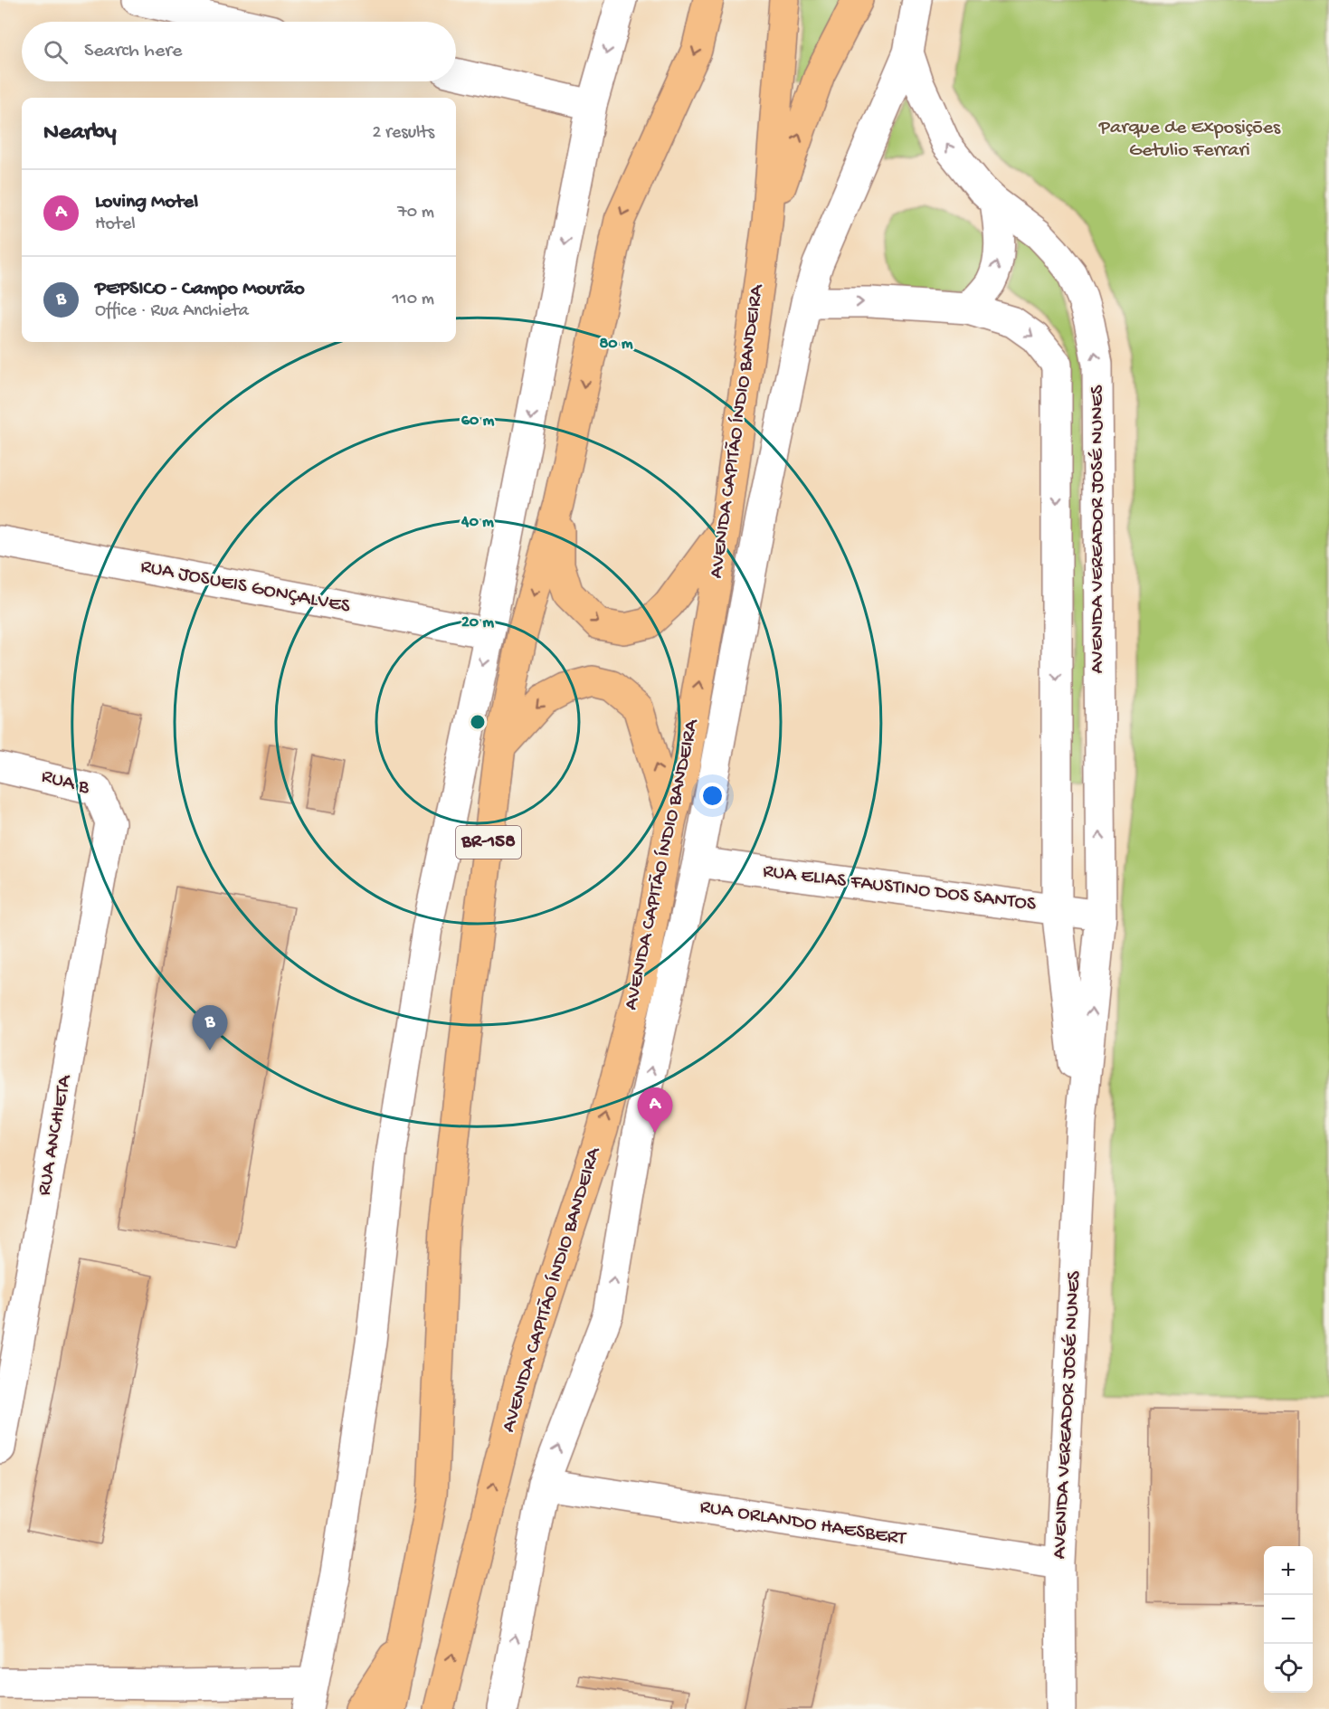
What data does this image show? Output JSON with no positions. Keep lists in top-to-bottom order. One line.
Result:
{"streets":{"main road":["AVENIDA CAPITÃO ÍNDIO BANDEIRA","BR-158"],"street":["AVENIDA VEREADOR JOSÉ NUNES","RUA JOSUEIS GONÇALVES","RUA B","RUA ELIAS FAUSTINO DOS SANTOS","RUA ANCHIETA","RUA ORLANDO HAESBERT"]},"crossings":[["AVENIDA VEREADOR JOSÉ NUNES","RUA ELIAS FAUSTINO DOS SANTOS"],["AVENIDA VEREADOR JOSÉ NUNES","RUA ORLANDO HAESBERT"],["RUA B","RUA ANCHIETA"]],"parks":["Parque de Exposições Getulio Ferrari"],"page":{"search":"Search here","heading":["Nearby","2 results"],"list":[{"mark":"A","name":"Loving Motel","note":"Hotel","value":"70 m"},{"mark":"B","name":"PEPSICO - Campo Mourão","note":"Office · Rua Anchieta","value":"110 m"}],"pins":["B","A"],"map_buttons":["+","−"]},"rings":["80 m","60 m","40 m","20 m"]}
